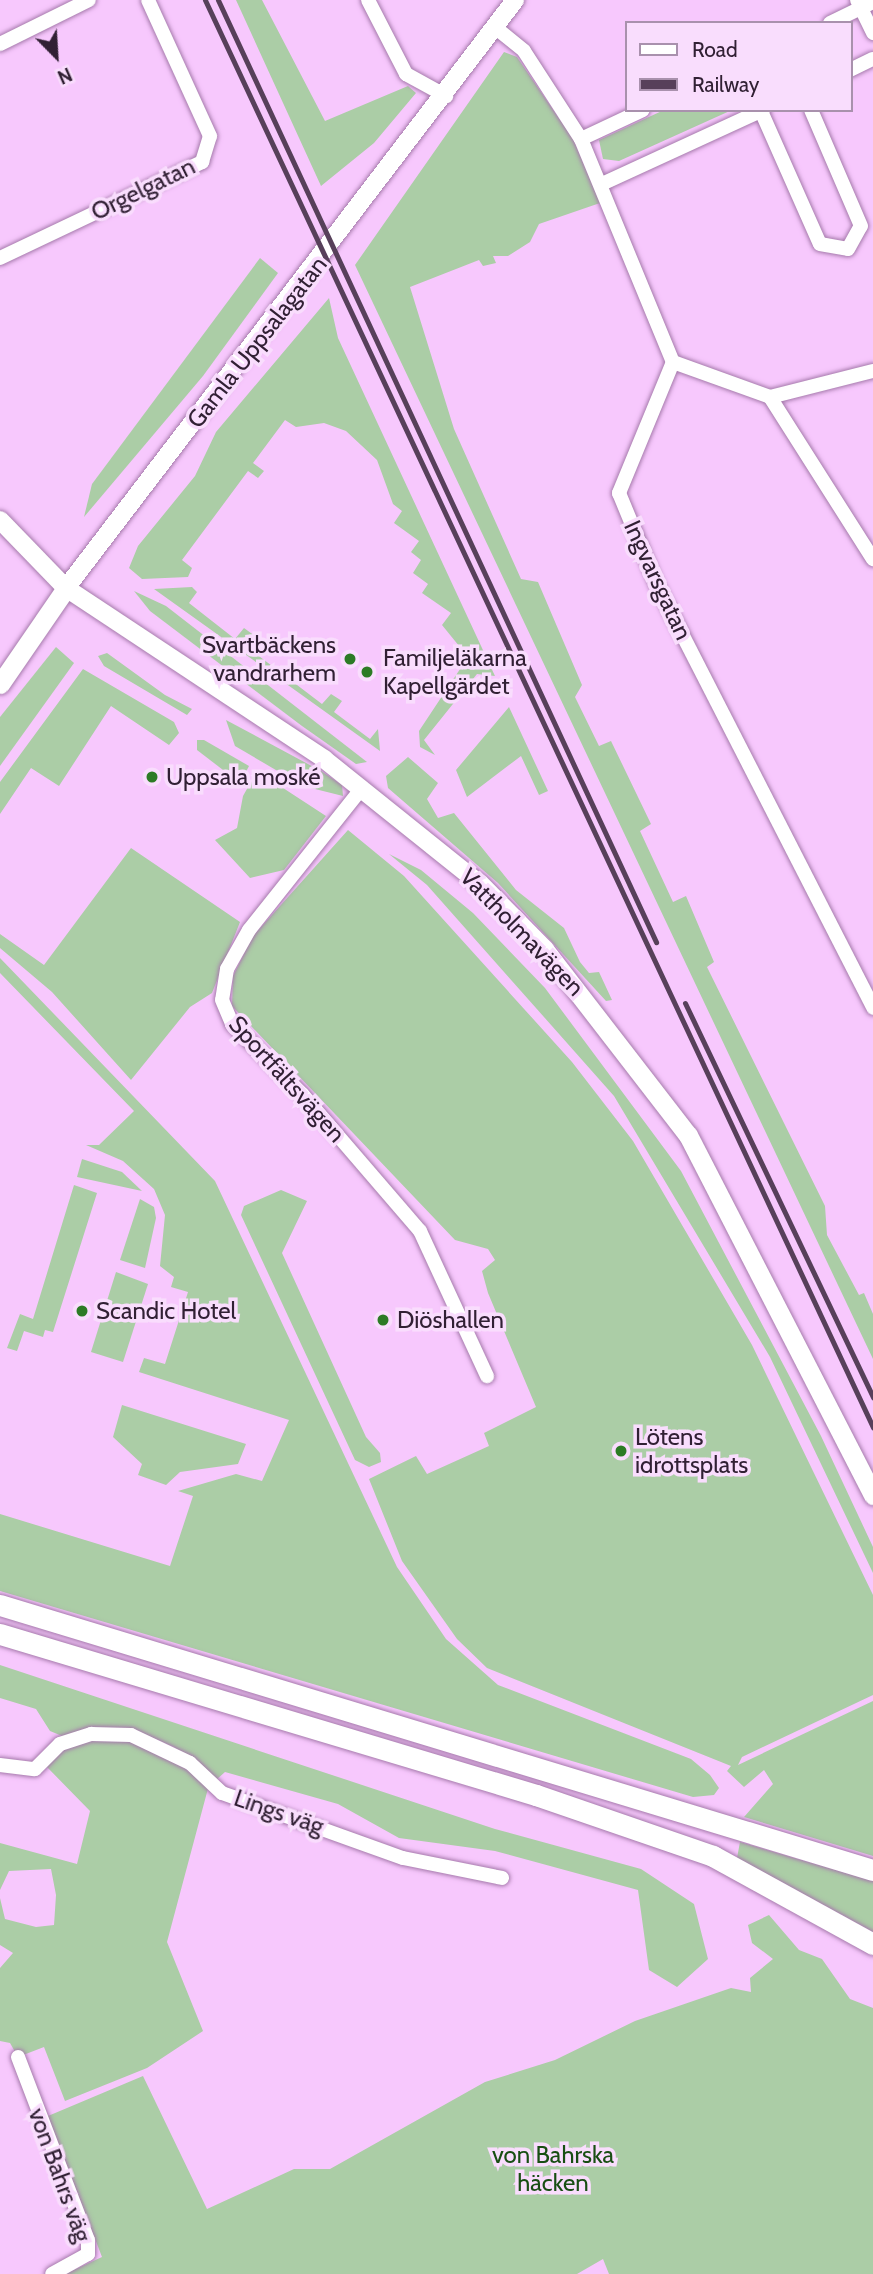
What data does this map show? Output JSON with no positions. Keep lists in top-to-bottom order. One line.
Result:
{"streets":{"main road":["Gamla Uppsalagatan","Vattholmavägen"],"street":["Orgelgatan","Ingvarsgatan","Sportfältsvägen","Lings väg","von Bahrs väg"]},"crossings":[["Gamla Uppsalagatan","Vattholmavägen"],["Vattholmavägen","Sportfältsvägen"]],"parks":["von Bahrska häcken"],"places":["Svartbäckens vandrarhem","Familjeläkarna Kapellgärdet","Uppsala moské","Scandic Hotel","Diöshallen","Lötens idrottsplats"],"legend":["Road","Railway"],"north":"bottom right"}
